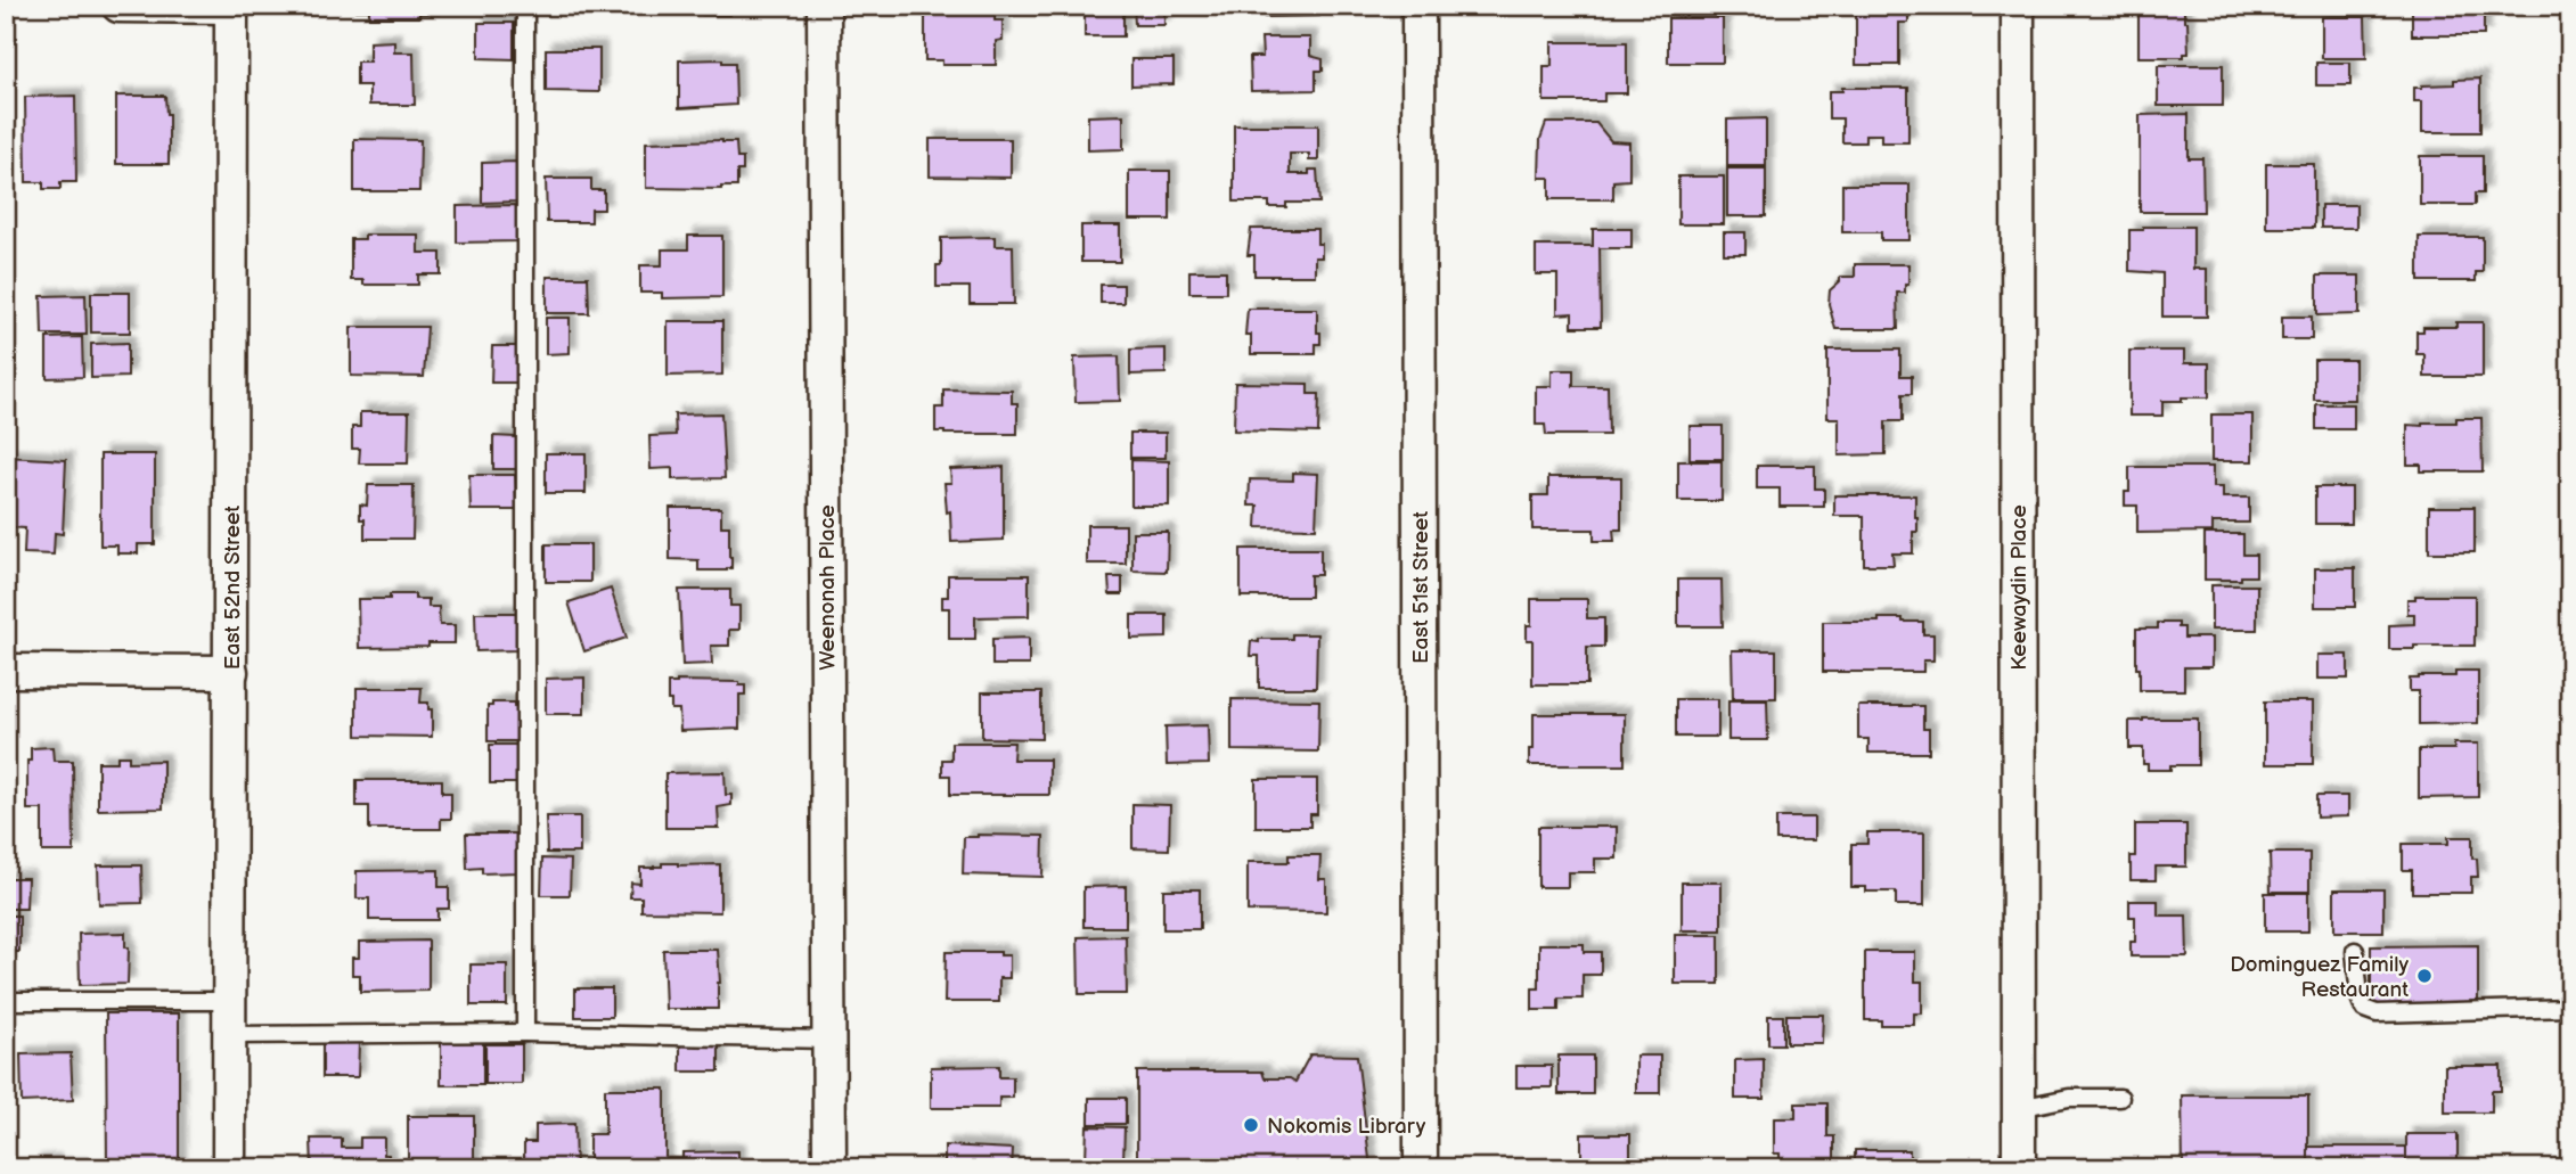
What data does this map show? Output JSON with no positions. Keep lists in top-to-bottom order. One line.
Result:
{"streets":{"street":["East 52nd Street","Weenonah Place","East 51st Street","Keewaydin Place"]},"places":["Dominguez Family Restaurant","Nokomis Library"]}
